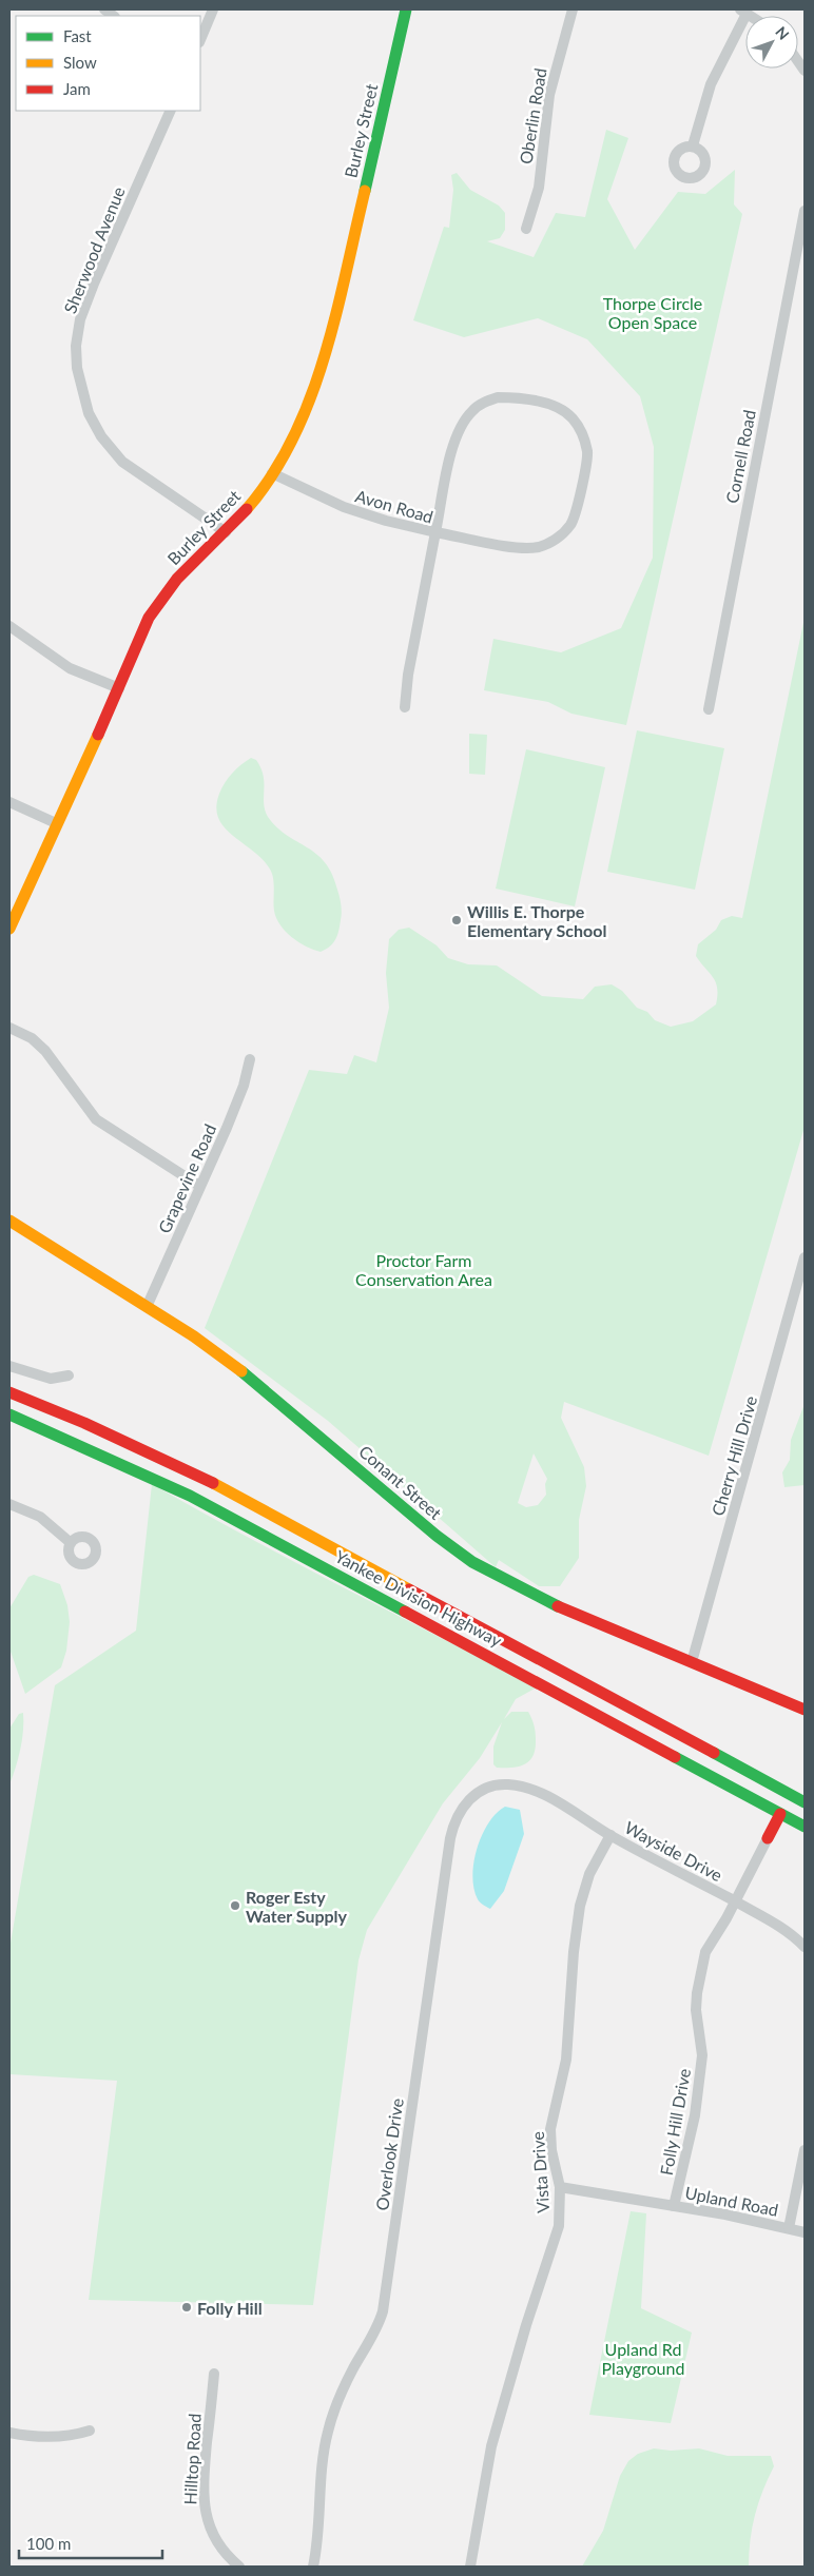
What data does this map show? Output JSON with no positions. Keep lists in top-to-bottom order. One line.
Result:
{"streets":{"main road":["Burley Street","Conant Street","Yankee Division Highway"],"street":["Oberlin Road","Sherwood Avenue","Cornell Road","Avon Road","Grapevine Road","Cherry Hill Drive","Wayside Drive","Folly Hill Drive","Overlook Drive","Vista Drive","Upland Road","Hilltop Road"]},"crossings":[["Burley Street","Sherwood Avenue"],["Burley Street","Avon Road"],["Grapevine Road","Conant Street"],["Cherry Hill Drive","Conant Street"],["Wayside Drive","Folly Hill Drive"],["Wayside Drive","Overlook Drive"],["Wayside Drive","Vista Drive"],["Folly Hill Drive","Upland Road"],["Vista Drive","Upland Road"]],"parks":["Thorpe Circle Open Space","Proctor Farm Conservation Area","Upland Rd Playground"],"places":["Willis E. Thorpe Elementary School","Roger Esty Water Supply","Folly Hill"],"legend":["Fast","Slow","Jam"],"scale_bar":"100 m","north":"top right"}
